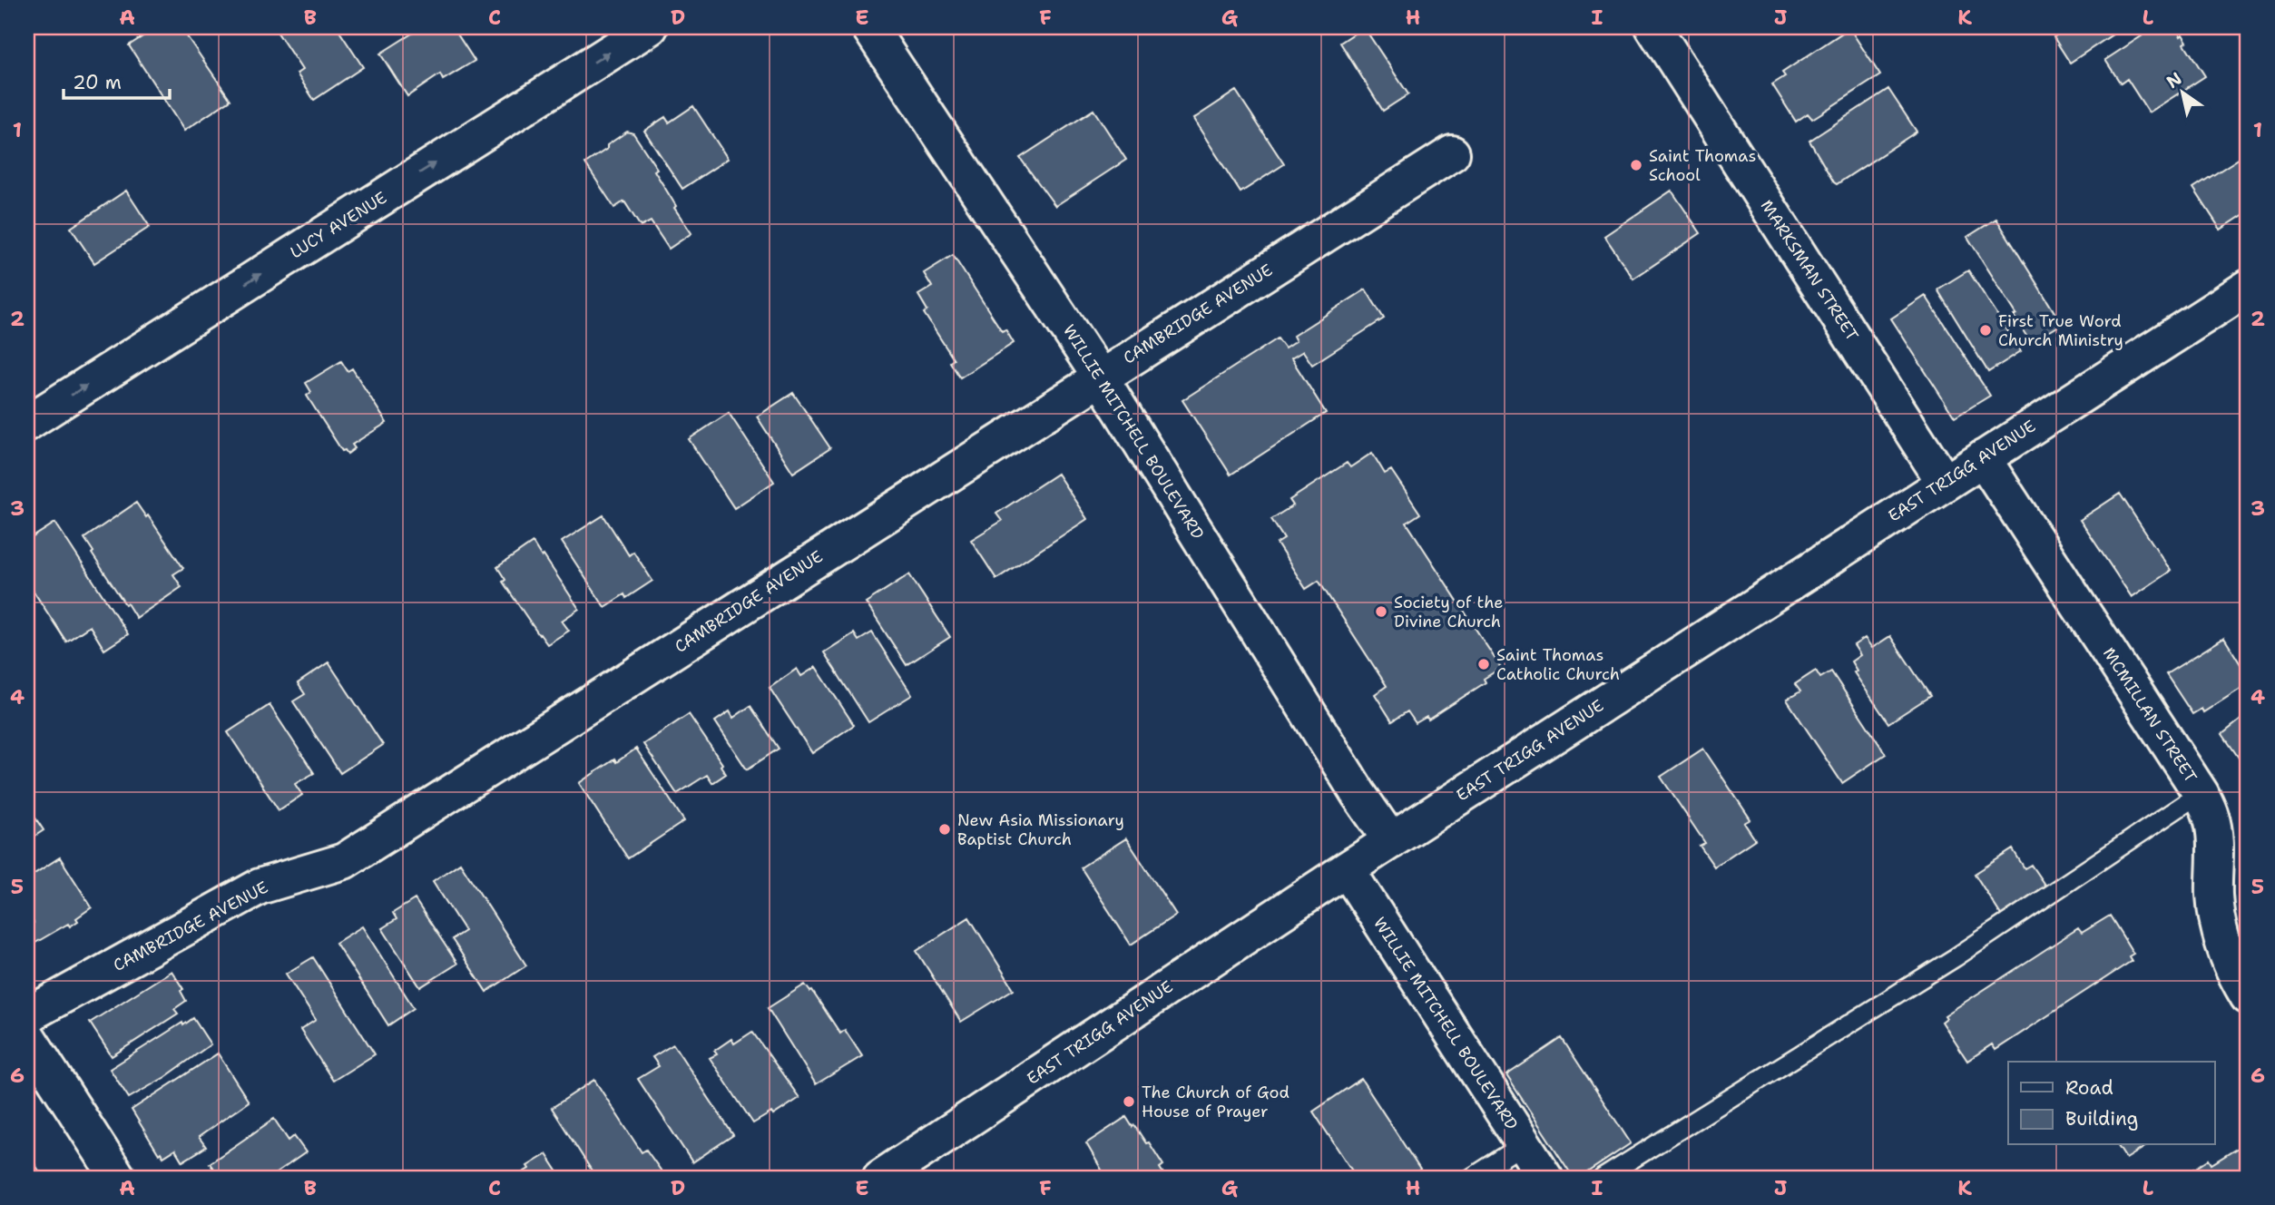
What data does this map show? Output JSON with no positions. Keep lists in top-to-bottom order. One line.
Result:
{"streets":{"street":["LUCY AVENUE","MARKSMAN STREET","CAMBRIDGE AVENUE","WILLIE MITCHELL BOULEVARD","EAST TRIGG AVENUE","MCMILLAN STREET"]},"crossings":[["MARKSMAN STREET","EAST TRIGG AVENUE"],["CAMBRIDGE AVENUE","WILLIE MITCHELL BOULEVARD"],["WILLIE MITCHELL BOULEVARD","EAST TRIGG AVENUE"],["EAST TRIGG AVENUE","MCMILLAN STREET"]],"one_way":["LUCY AVENUE"],"places":["Saint Thomas School","First True Word Church Ministry","Society of the Divine Church","Saint Thomas Catholic Church","New Asia Missionary Baptist Church","The Church of God House of Prayer"],"legend":["Road","Building"],"scale_bar":"20 m","north":"top left","grid":{"columns":["A","B","C","D","E","F","G","H","I","J","K","L"],"rows":["1","2","3","4","5","6"]}}
